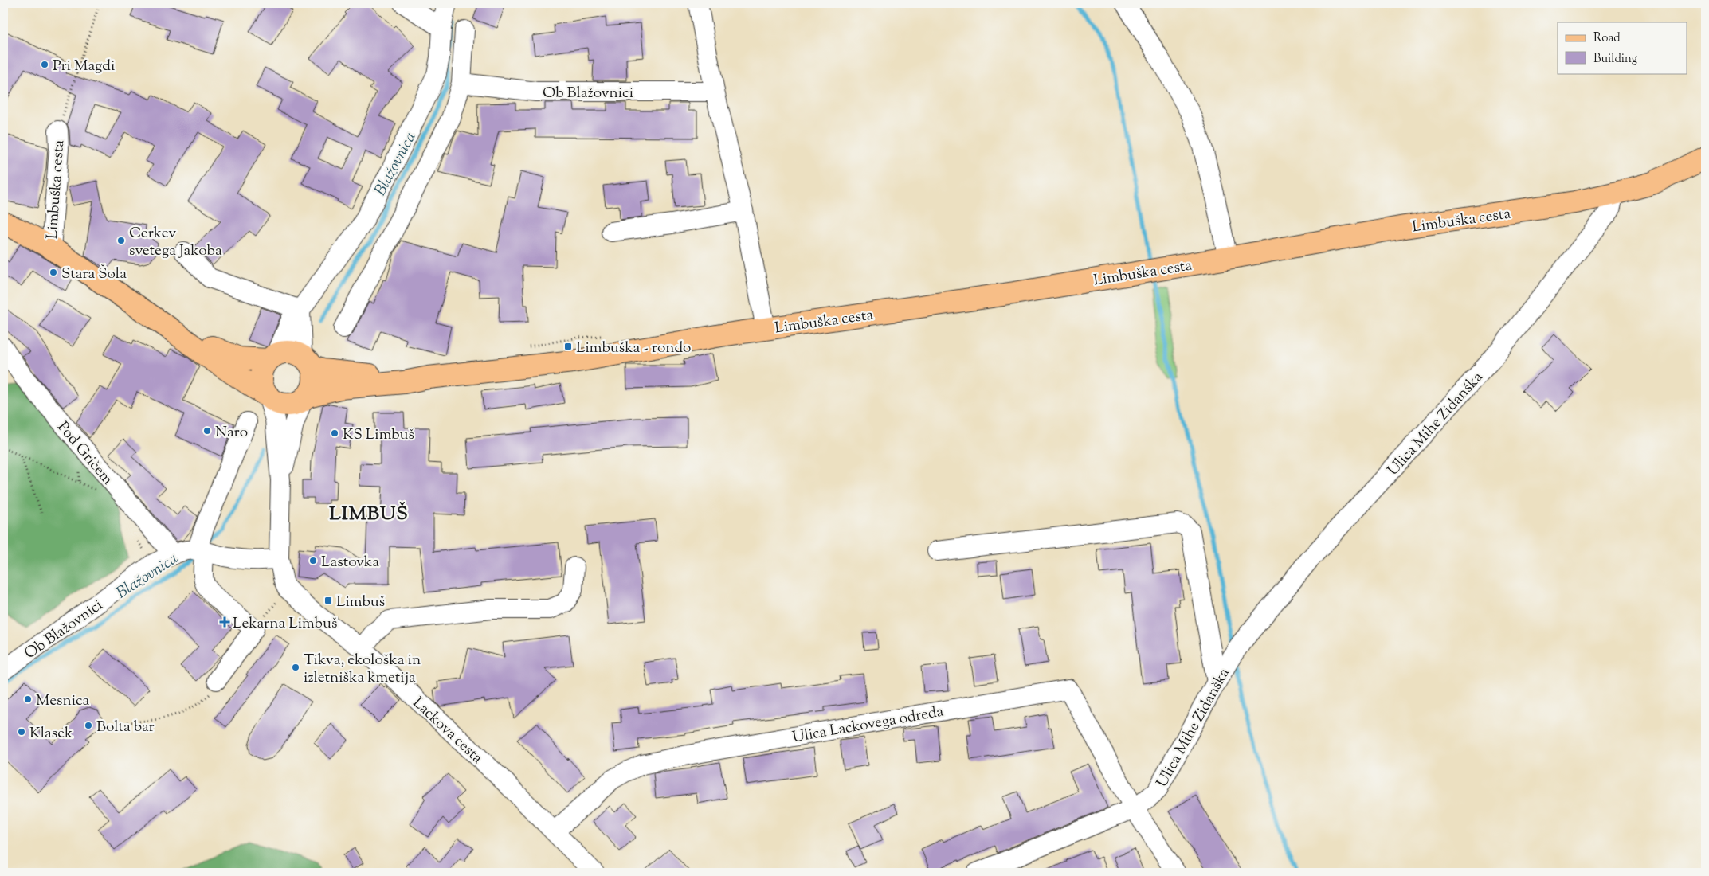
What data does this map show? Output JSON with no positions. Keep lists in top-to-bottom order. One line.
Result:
{"streets":{"main road":["Limbuška cesta"],"street":["Ob Blažovnici","Ulica Mihe Zidanška","Pod Gričem","Ulica Lackovega odreda","Lackova cesta"]},"crossings":[["Ob Blažovnici","Pod Gričem"],["Limbuška cesta","Ulica Mihe Zidanška"],["Ulica Mihe Zidanška","Ulica Lackovega odreda"],["Ulica Lackovega odreda","Lackova cesta"]],"districts":["LIMBUŠ"],"water":["Blažovnica"],"places":{"other":["Pri Magdi","Cerkev svetega Jakoba","Stara Šola","Naro","KS Limbuš","Lastovka","Tikva, ekološka in izletniška kmetija","Mesnica","Bolta bar","Klasek"],"transit":["Limbuška - rondo","Limbuš"],"health":["Lekarna Limbuš"]},"legend":["Road","Building"]}
